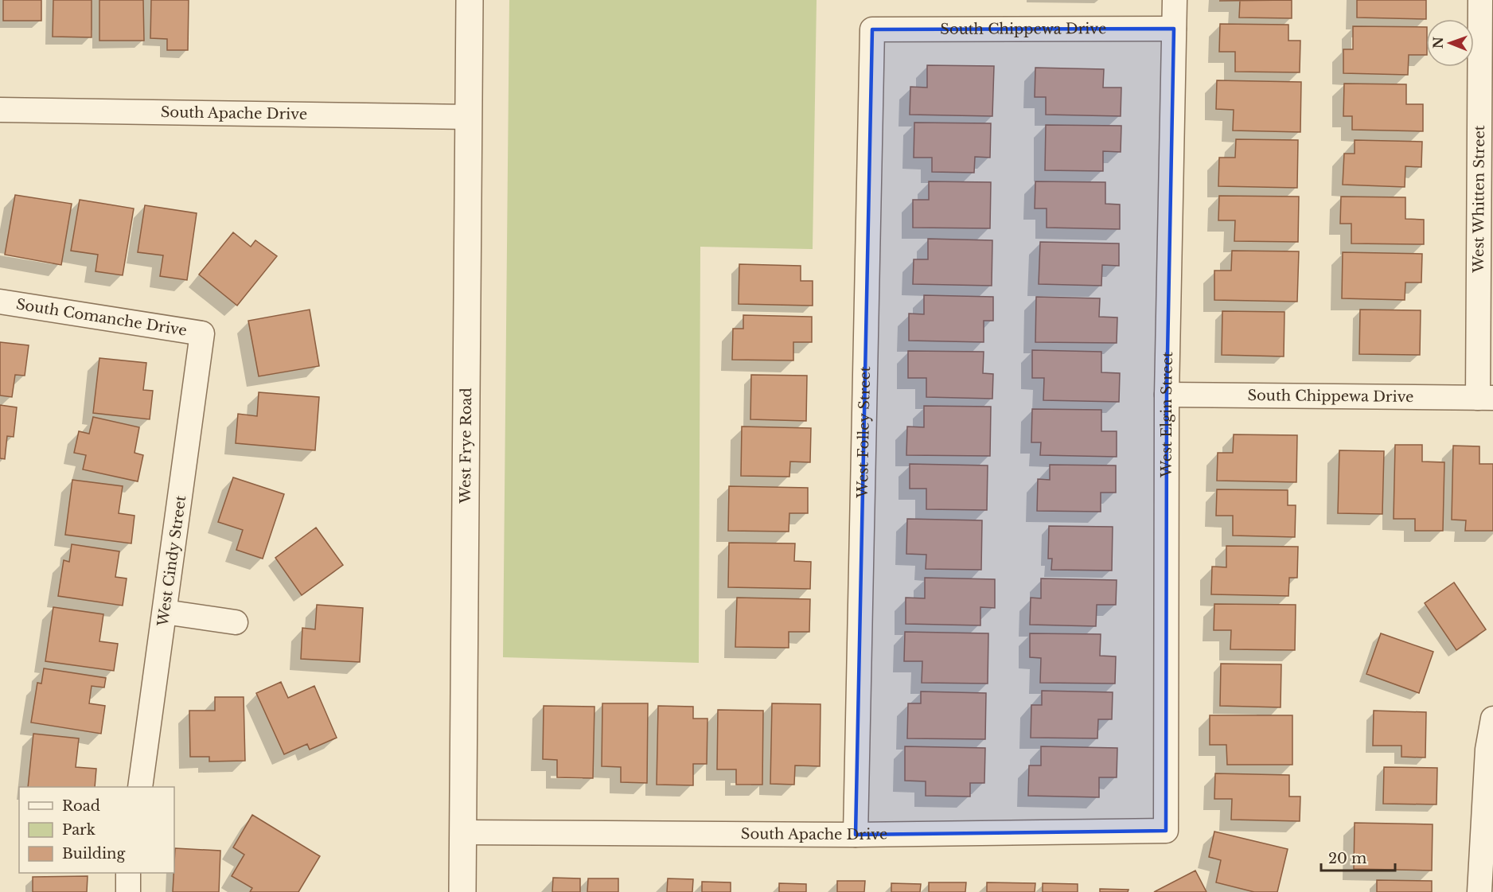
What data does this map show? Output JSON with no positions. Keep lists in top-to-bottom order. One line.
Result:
{"streets":{"street":["South Chippewa Drive","South Apache Drive","West Whitten Street","South Comanche Drive","West Elgin Street","West Folley Street","West Frye Road","West Cindy Street"]},"crossings":[["South Chippewa Drive","West Whitten Street"],["South Chippewa Drive","West Elgin Street"],["South Chippewa Drive","West Folley Street"],["South Apache Drive","West Elgin Street"],["South Apache Drive","West Folley Street"],["South Apache Drive","West Frye Road"],["South Comanche Drive","West Cindy Street"]],"legend":["Road","Park","Building"],"scale_bar":"20 m","north":"left"}
